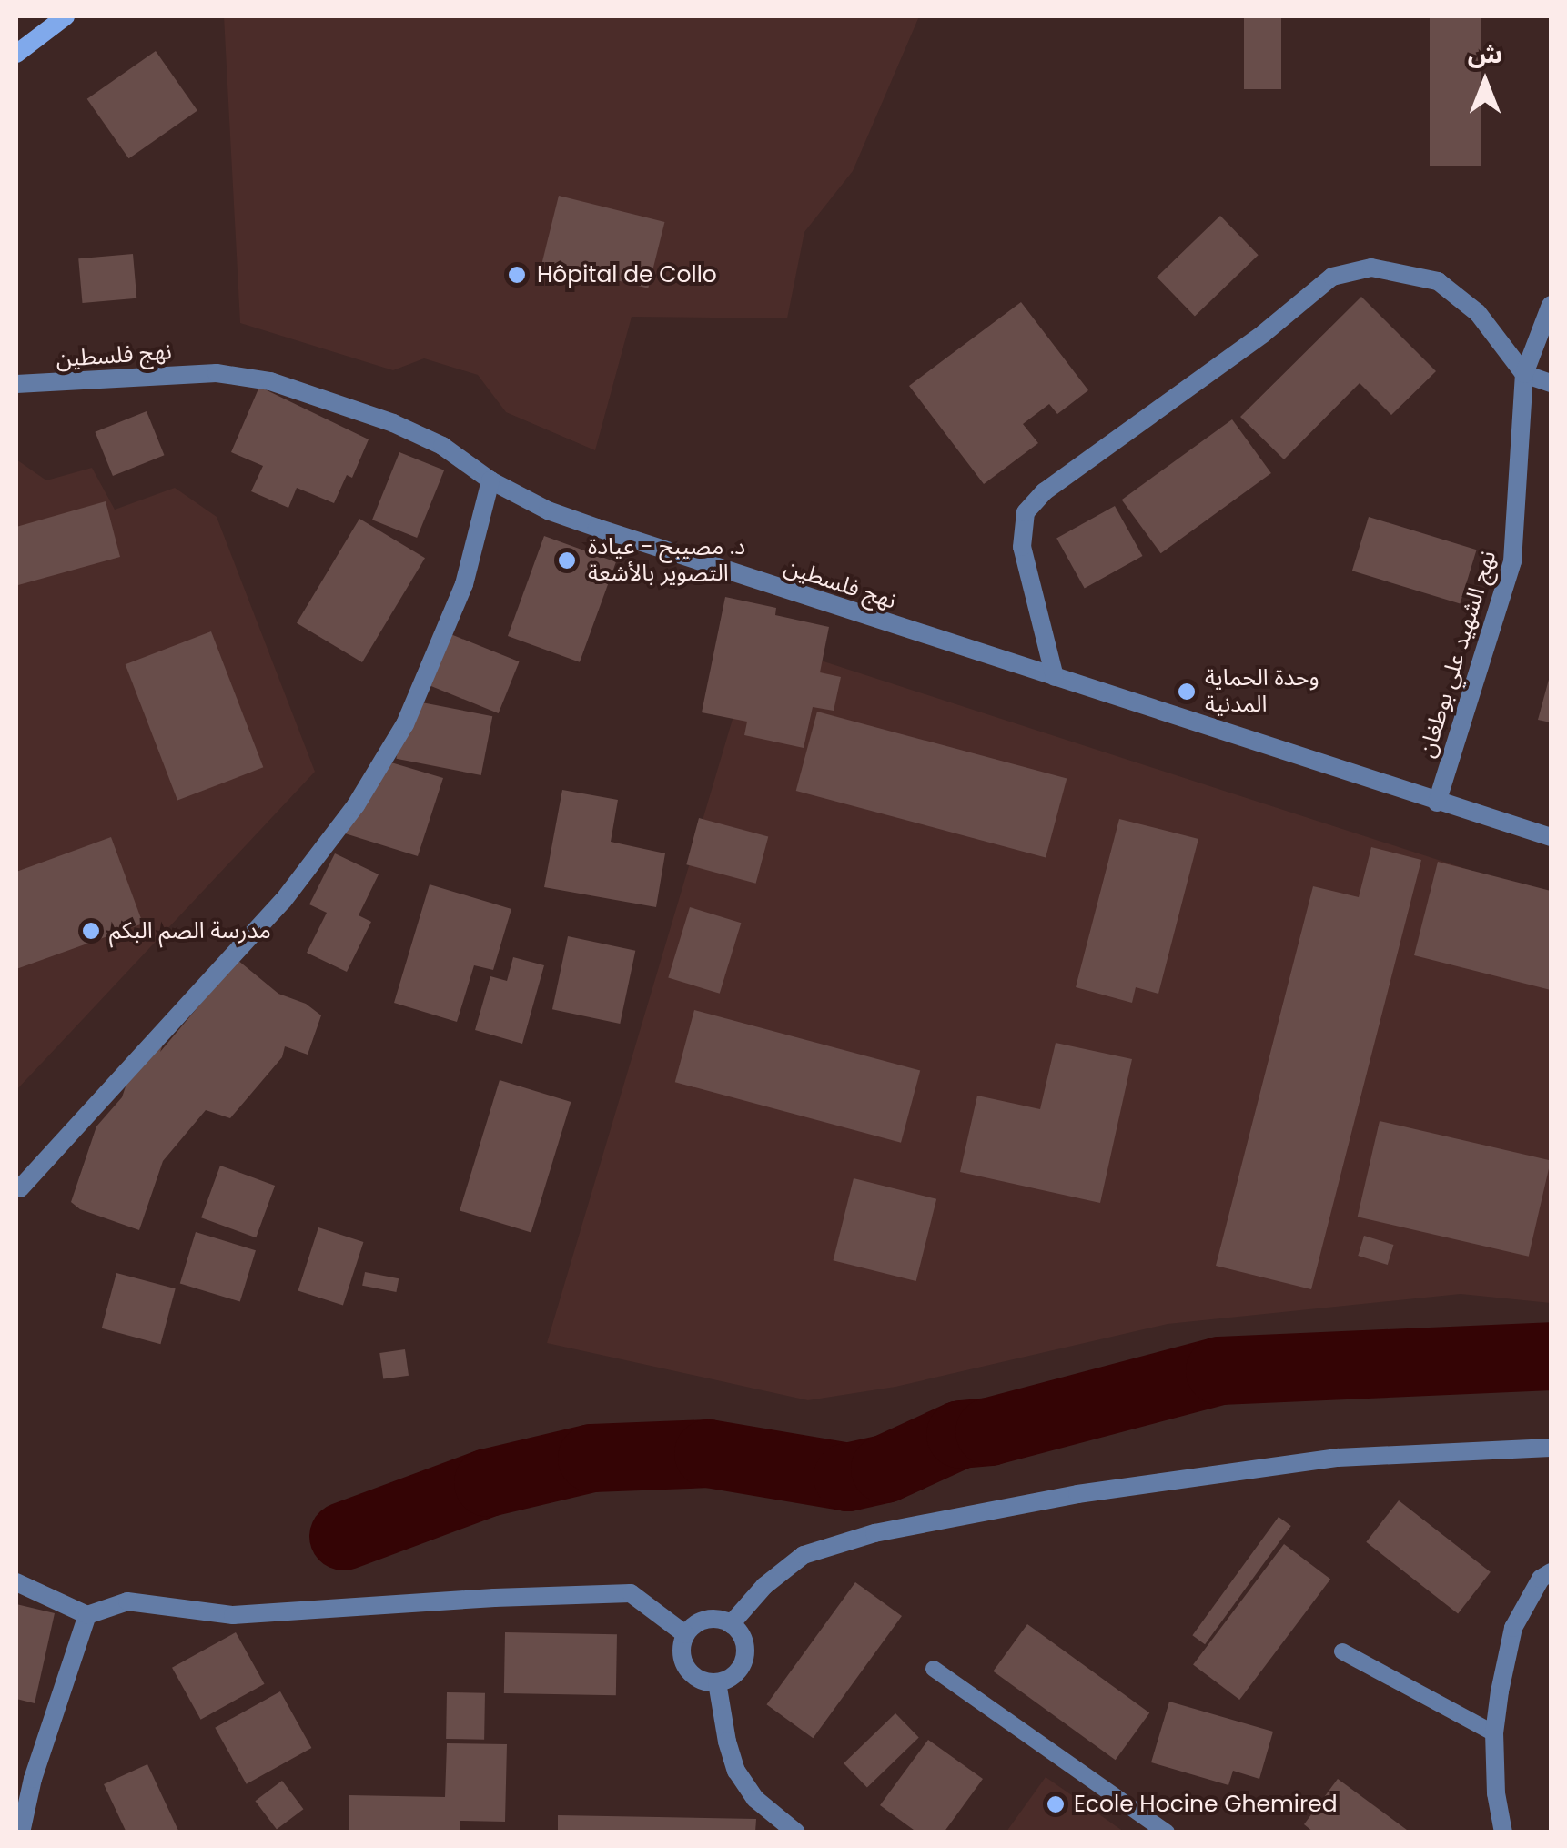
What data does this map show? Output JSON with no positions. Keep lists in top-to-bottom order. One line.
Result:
{"streets":{"street":["نهج فلسطين","نهج الشهيد علي بوطغان"]},"crossings":[["نهج فلسطين","نهج الشهيد علي بوطغان"]],"places":["Hôpital de Collo","د. مصيبح - عيادة التصوير بالأشعة","وحدة الحماية المدنية","مدرسة الصم البكم","Ecole Hocine Ghemired"],"north":"top"}
